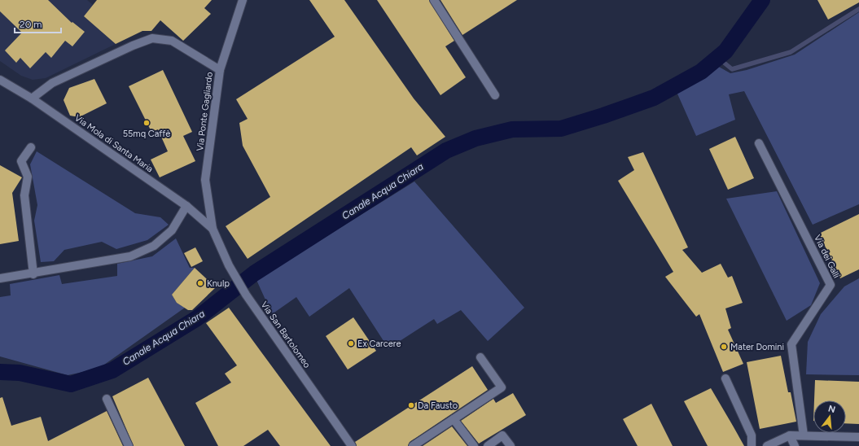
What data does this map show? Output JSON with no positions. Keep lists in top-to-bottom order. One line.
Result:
{"streets":{"street":["Via Ponte Gagliardo","Via Mola di Santa Maria","Via dei Galli","Via San Bartolomeo"]},"crossings":[["Via Ponte Gagliardo","Via Mola di Santa Maria"],["Via Ponte Gagliardo","Via San Bartolomeo"],["Via Mola di Santa Maria","Via San Bartolomeo"]],"water":["Canale Acqua Chiara"],"places":["55mq Caffè","Knulp","Ex Carcere","Mater Domini","Da Fausto"],"scale_bar":"20 m","north":"top"}
